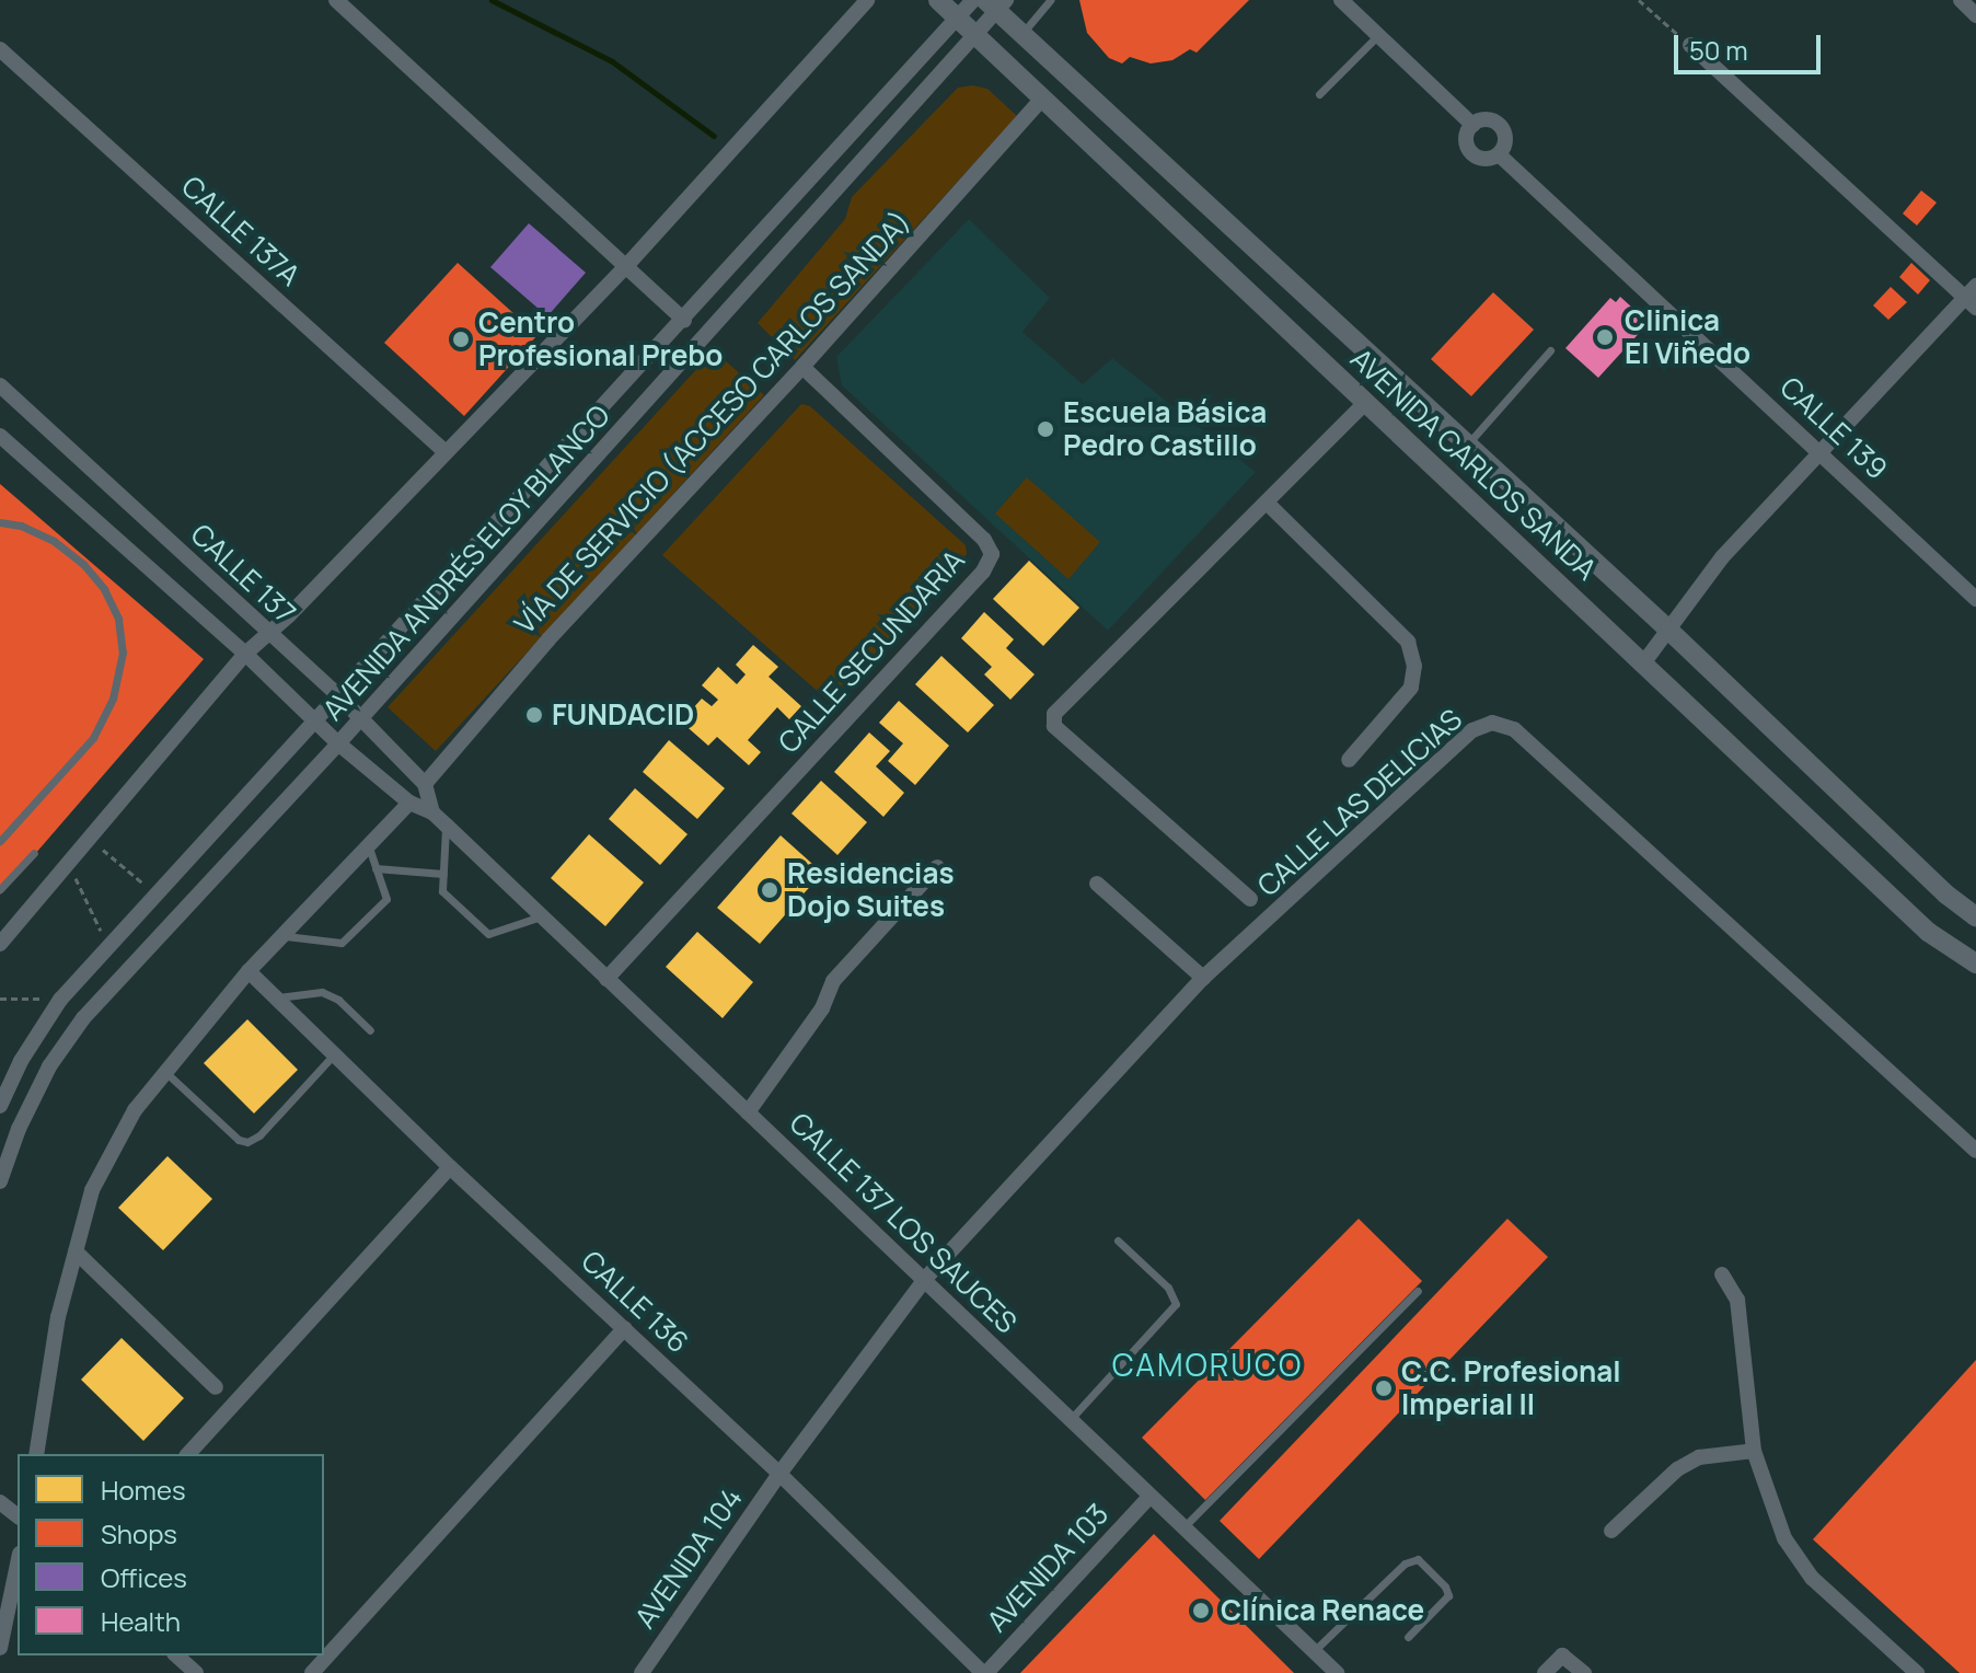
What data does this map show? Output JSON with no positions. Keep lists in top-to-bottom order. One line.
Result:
{"streets":{"street":["CALLE 137A","VÍA DE SERVICIO (ACCESO CARLOS SANDA)","CALLE 139","AVENIDA CARLOS SANDA","AVENIDA ANDRÉS ELOY BLANCO","CALLE 137","CALLE SECUNDARIA","CALLE LAS DELICIAS","CALLE 137 LOS SAUCES","CALLE 136","AVENIDA 104","AVENIDA 103"]},"crossings":[["VÍA DE SERVICIO (ACCESO CARLOS SANDA)","AVENIDA CARLOS SANDA"],["VÍA DE SERVICIO (ACCESO CARLOS SANDA)","CALLE 137"],["VÍA DE SERVICIO (ACCESO CARLOS SANDA)","CALLE SECUNDARIA"],["AVENIDA CARLOS SANDA","AVENIDA ANDRÉS ELOY BLANCO"],["AVENIDA ANDRÉS ELOY BLANCO","CALLE 137"],["CALLE 137","CALLE 137 LOS SAUCES"],["CALLE SECUNDARIA","CALLE 137 LOS SAUCES"],["CALLE LAS DELICIAS","CALLE 137 LOS SAUCES"],["CALLE LAS DELICIAS","AVENIDA 104"],["CALLE 137 LOS SAUCES","AVENIDA 104"],["CALLE 137 LOS SAUCES","AVENIDA 103"],["CALLE 136","AVENIDA 104"],["CALLE 136","AVENIDA 103"]],"districts":["CAMORUCO"],"places":["Clinica El Viñedo","Centro Profesional Prebo","Escuela Básica Pedro Castillo","FUNDACID","Residencias Dojo Suites","C.C. Profesional Imperial II","Clínica Renace"],"legend":["Homes","Shops","Offices","Health"],"scale_bar":"50 m"}
